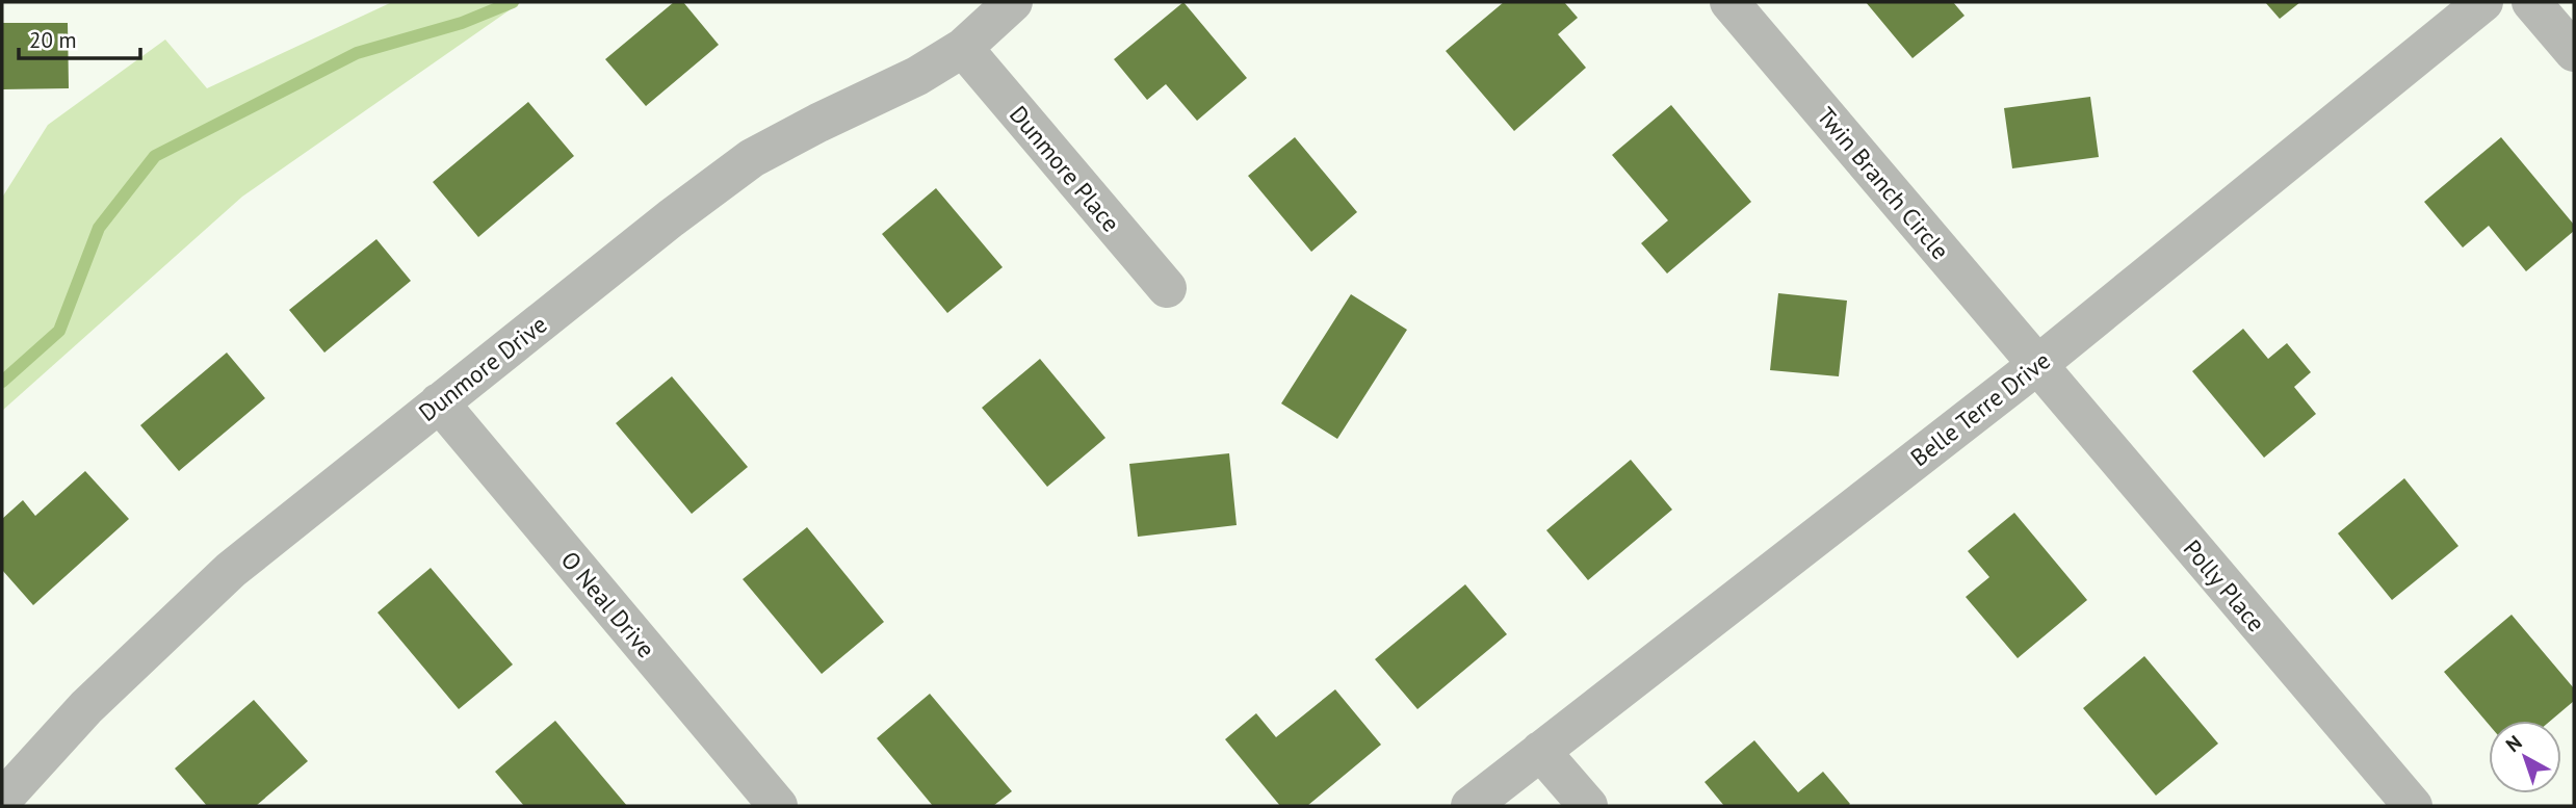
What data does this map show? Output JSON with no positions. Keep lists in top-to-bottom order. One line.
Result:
{"streets":{"street":["Dunmore Place","Twin Branch Circle","Dunmore Drive","Belle Terre Drive","Polly Place","O Neal Drive"]},"crossings":[["Dunmore Place","Dunmore Drive"],["Twin Branch Circle","Belle Terre Drive"],["Twin Branch Circle","Polly Place"],["Dunmore Drive","O Neal Drive"],["Belle Terre Drive","Polly Place"]],"scale_bar":"20 m","north":"top left"}
